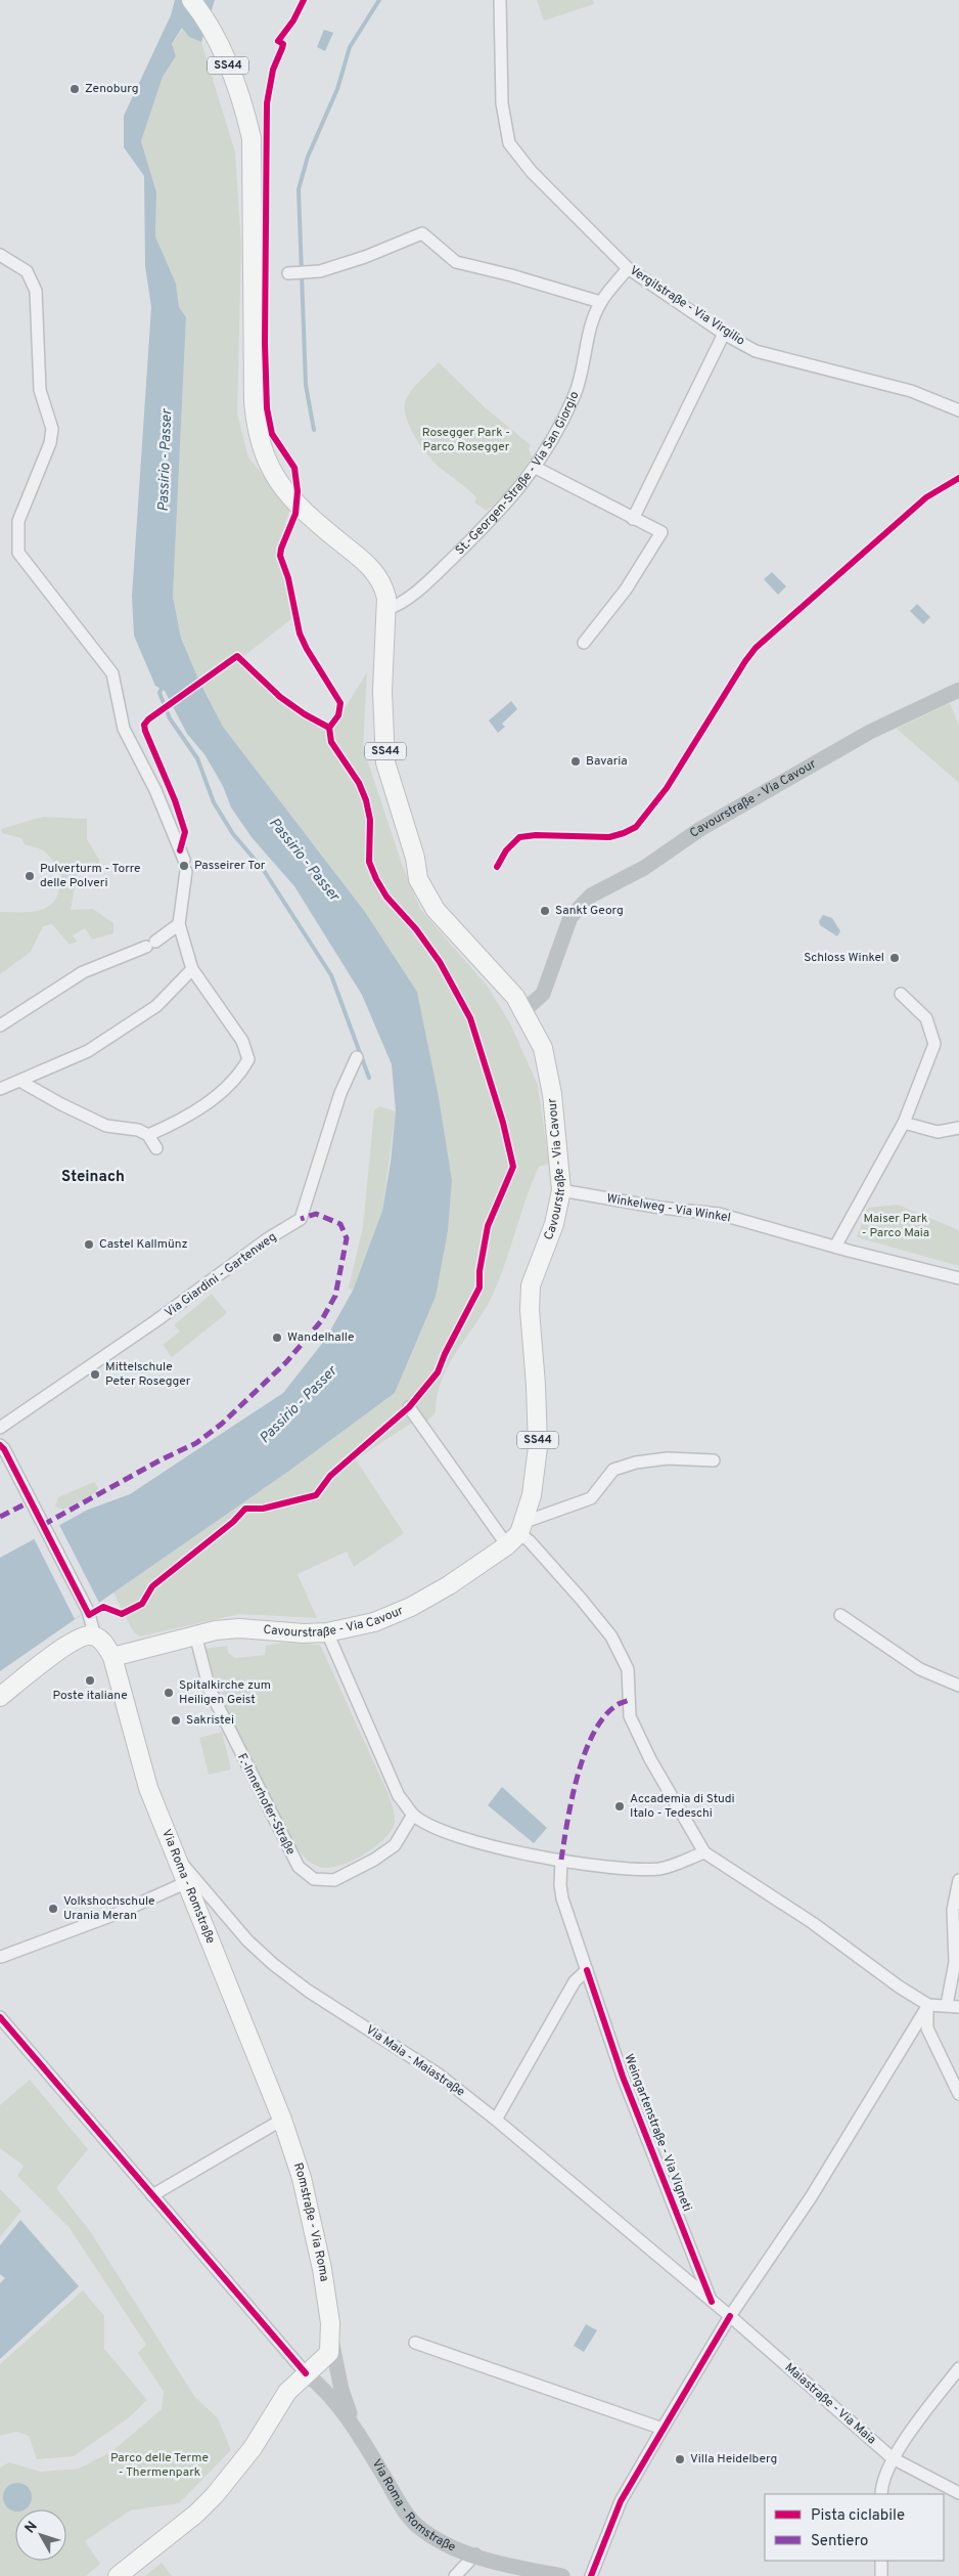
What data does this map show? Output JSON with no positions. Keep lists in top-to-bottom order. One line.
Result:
{"streets":{"main road":["SS44","Cavourstraße - Via Cavour","Via Roma - Romstraße","Romstraße - Via Roma"],"street":["Vergilstraße - Via Virgilio","St.-Georgen-Straße - Via San Giorgio","Winkelweg - Via Winkel","Via Giardini - Gartenweg","F.-Innerhofer-Straße","Via Maia - Maiastraße","Weingartenstraße - Via Vigneti","Maiastraße - Via Maia"]},"crossings":[["SS44","St.-Georgen-Straße - Via San Giorgio"],["SS44","Cavourstraße - Via Cavour"],["Vergilstraße - Via Virgilio","St.-Georgen-Straße - Via San Giorgio"],["Cavourstraße - Via Cavour","Winkelweg - Via Winkel"],["Cavourstraße - Via Cavour","F.-Innerhofer-Straße"],["Cavourstraße - Via Cavour","Via Roma - Romstraße"],["Via Roma - Romstraße","Via Maia - Maiastraße"],["Via Roma - Romstraße","Romstraße - Via Roma"],["Via Maia - Maiastraße","Weingartenstraße - Via Vigneti"],["Via Maia - Maiastraße","Maiastraße - Via Maia"],["Weingartenstraße - Via Vigneti","Maiastraße - Via Maia"]],"districts":["Steinach"],"water":["Passirio - Passer"],"parks":["Rosegger Park - Parco Rosegger","Maiser Park - Parco Maia","Parco delle Terme - Thermenpark"],"places":["Zenoburg","Bavaria","Passeirer Tor","Pulverturm - Torre delle Polveri","Sankt Georg","Schloss Winkel","Castel Kallmünz","Wandelhalle","Mittelschule Peter Rosegger","Poste italiane","Spitalkirche zum Heiligen Geist","Sakristei","Accademia di Studi Italo - Tedeschi","Volkshochschule Urania Meran","Villa Heidelberg"],"legend":["Pista ciclabile","Sentiero"],"north":"top left"}
